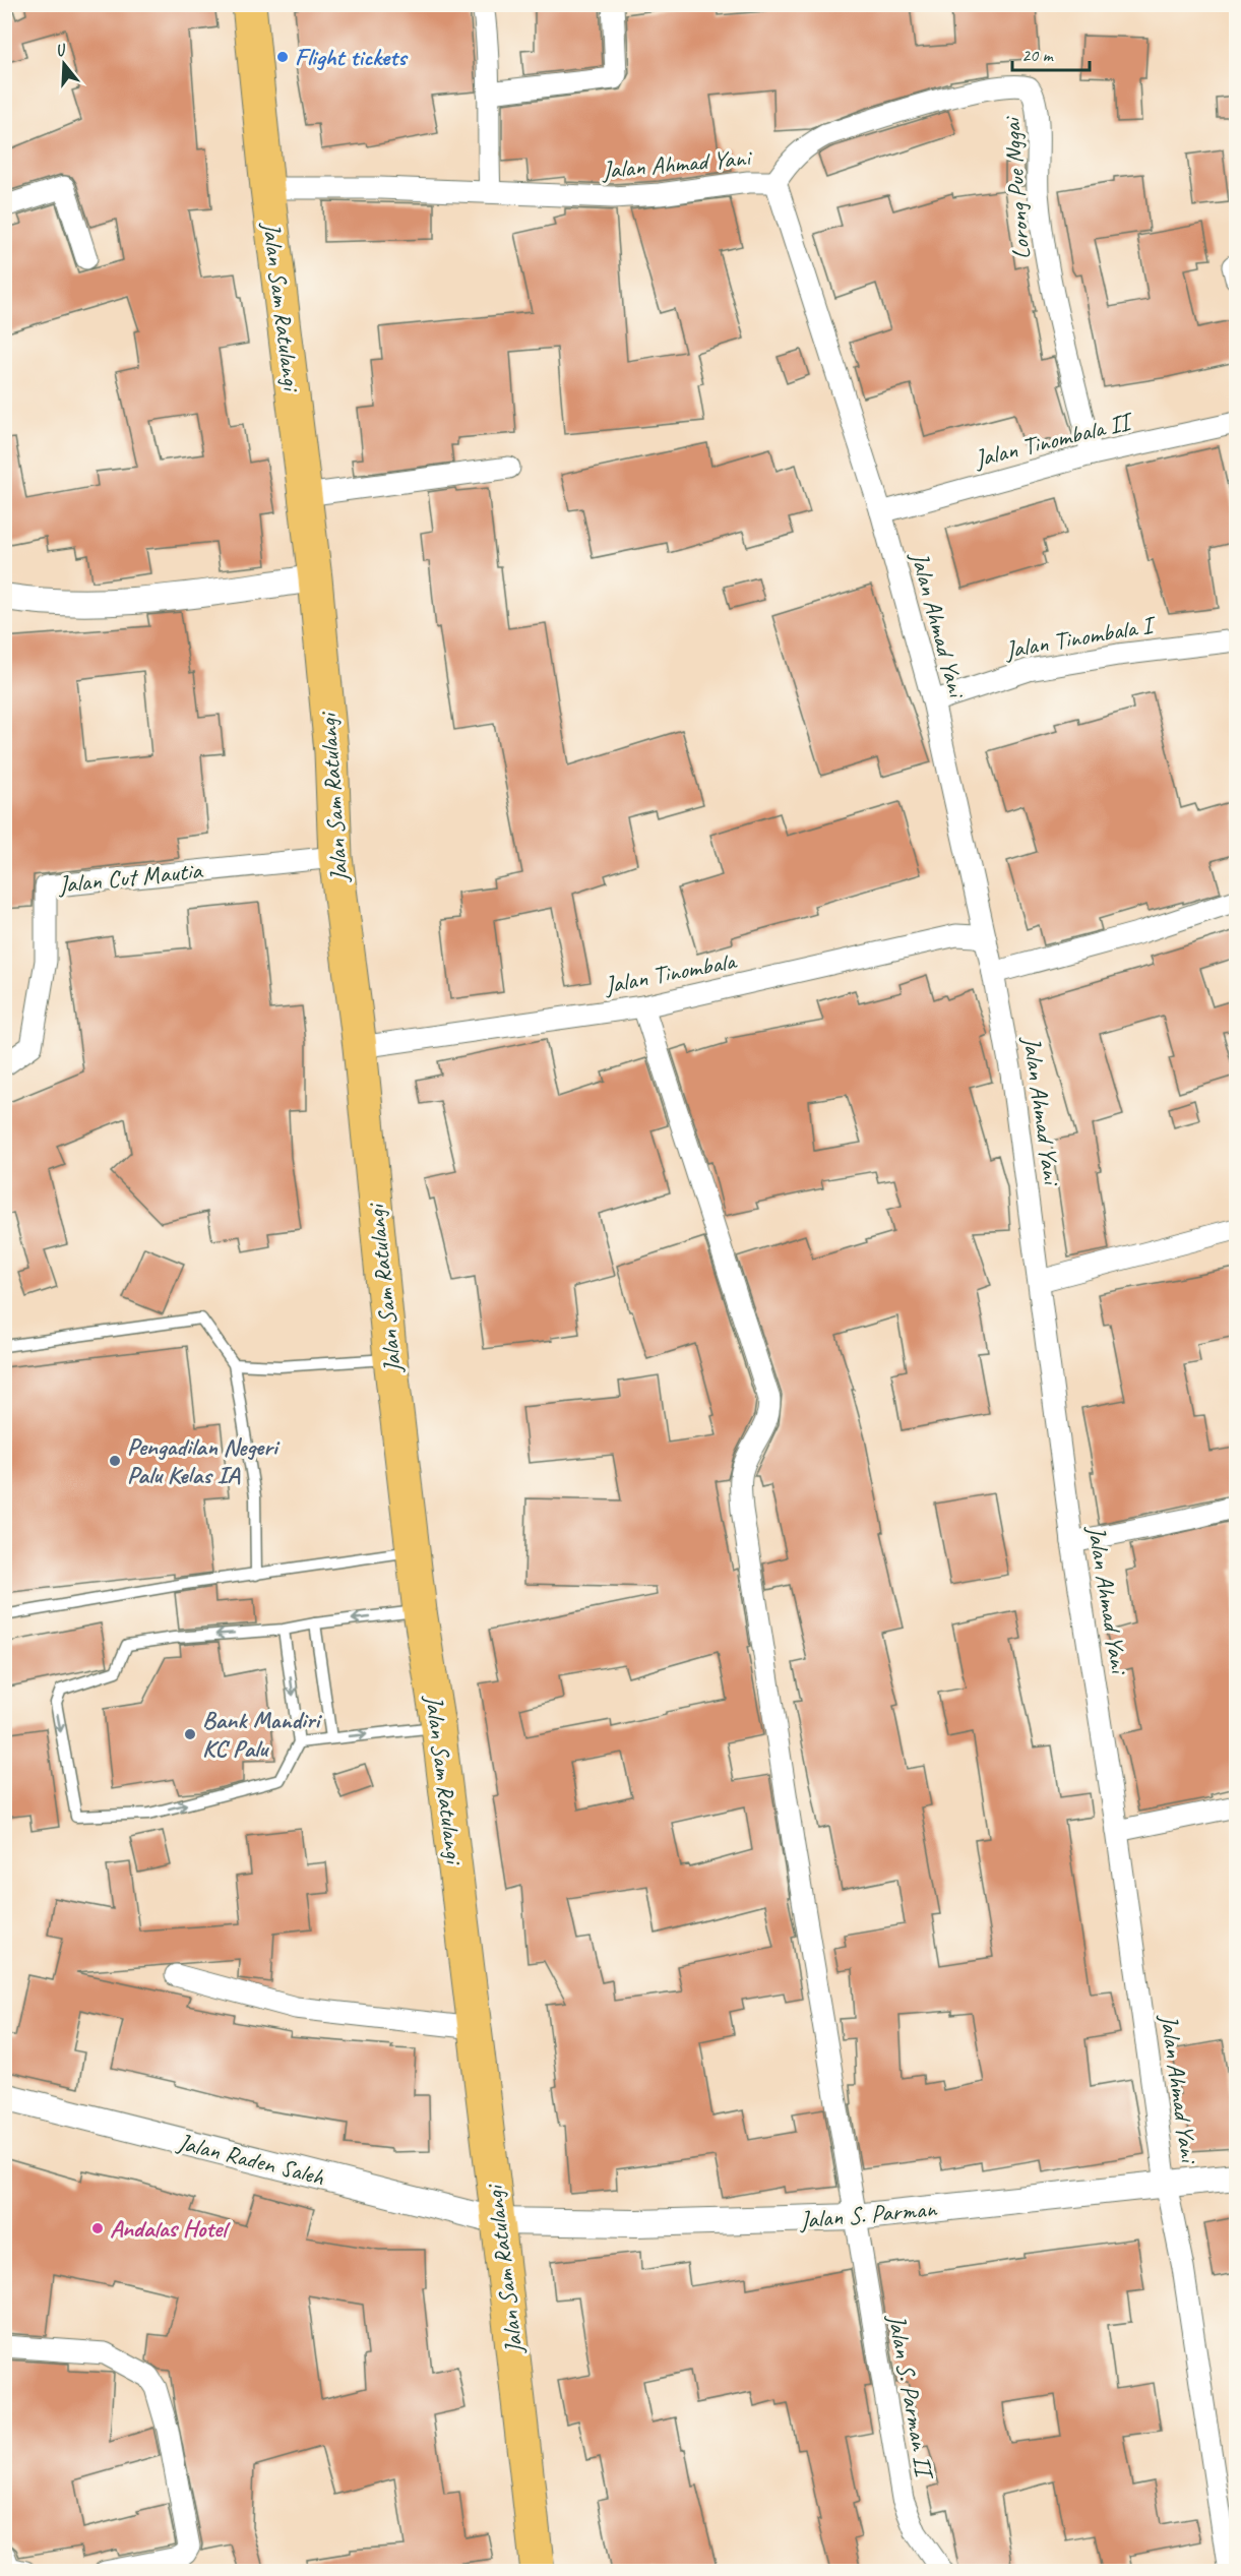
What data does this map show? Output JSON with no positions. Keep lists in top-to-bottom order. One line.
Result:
{"streets":{"highway":["Jalan Sam Ratulangi"],"street":["Jalan Ahmad Yani","Lorong Pue Nggai","Jalan Tinombala II","Jalan Tinombala I","Jalan Cut Mautia","Jalan Tinombala","Jalan Raden Saleh","Jalan S. Parman","Jalan S. Parman II"]},"crossings":[["Jalan Ahmad Yani","Lorong Pue Nggai"],["Jalan Ahmad Yani","Jalan Sam Ratulangi"],["Jalan Ahmad Yani","Jalan Tinombala II"],["Jalan Ahmad Yani","Jalan Tinombala I"],["Jalan Ahmad Yani","Jalan Tinombala"],["Jalan Ahmad Yani","Jalan S. Parman"],["Lorong Pue Nggai","Jalan Tinombala II"],["Jalan Sam Ratulangi","Jalan Cut Mautia"],["Jalan Sam Ratulangi","Jalan Tinombala"],["Jalan Sam Ratulangi","Jalan Raden Saleh"],["Jalan Sam Ratulangi","Jalan S. Parman"],["Jalan Tinombala","Jalan S. Parman II"],["Jalan Raden Saleh","Jalan S. Parman"],["Jalan S. Parman","Jalan S. Parman II"]],"places":["Flight tickets","Pengadilan Negeri Palu Kelas IA","Bank Mandiri KC Palu","Andalas Hotel"],"scale_bar":"20 m","north":"top"}
